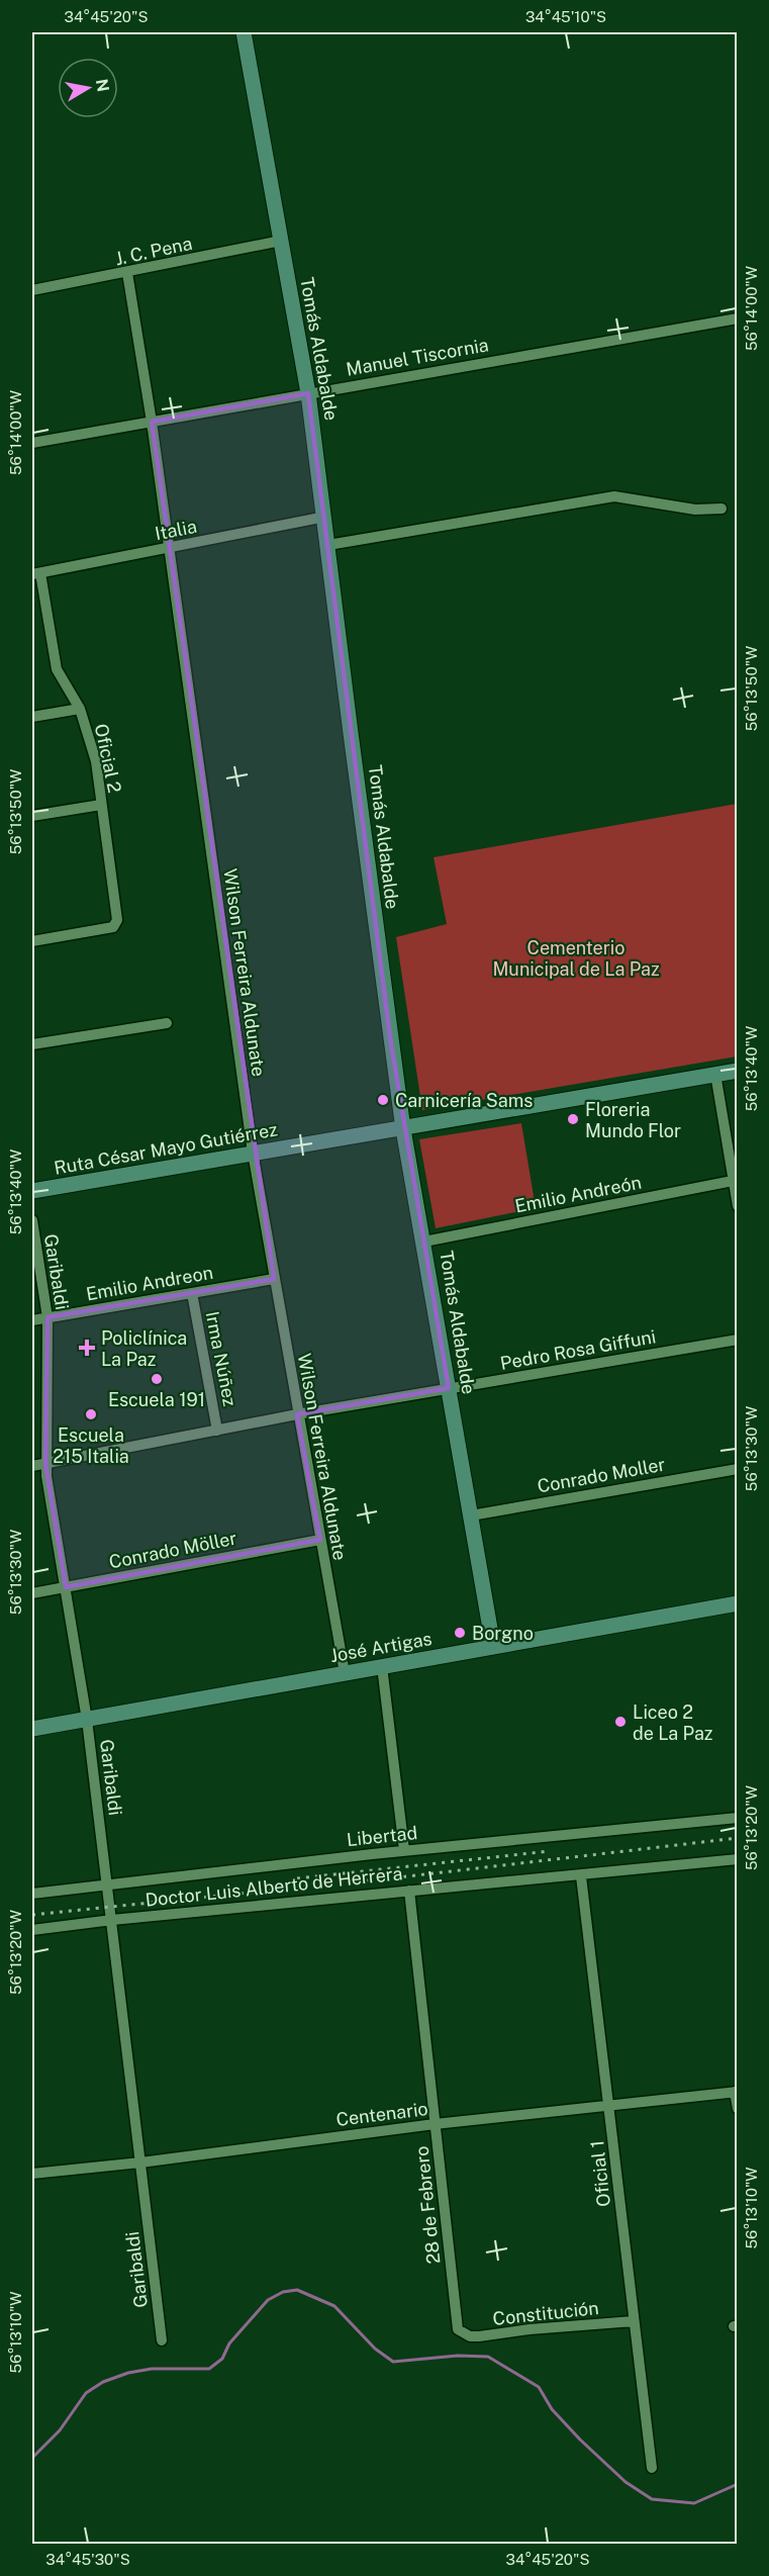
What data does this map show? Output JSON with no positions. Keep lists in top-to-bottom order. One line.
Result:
{"streets":{"street":["J. C. Pena","Tomás Aldabalde","Manuel Tiscornia","Italia","Oficial 2","Wilson Ferreira Aldunate","Ruta César Mayo Gutiérrez","Emilio Andreón","Garibaldi","Emilio Andreon","Pedro Rosa Giffuni","Irma Núñez","Conrado Moller","Conrado Möller","José Artigas","Libertad","Doctor Luis Alberto de Herrera","Centenario","Oficial 1","28 de Febrero","Constitución"]},"crossings":[["J. C. Pena","Tomás Aldabalde"],["J. C. Pena","Wilson Ferreira Aldunate"],["Tomás Aldabalde","Manuel Tiscornia"],["Tomás Aldabalde","Italia"],["Tomás Aldabalde","Ruta César Mayo Gutiérrez"],["Tomás Aldabalde","Emilio Andreón"],["Tomás Aldabalde","Pedro Rosa Giffuni"],["Tomás Aldabalde","Conrado Moller"],["Tomás Aldabalde","José Artigas"],["Manuel Tiscornia","Wilson Ferreira Aldunate"],["Italia","Oficial 2"],["Italia","Wilson Ferreira Aldunate"],["Wilson Ferreira Aldunate","Ruta César Mayo Gutiérrez"],["Wilson Ferreira Aldunate","Emilio Andreon"],["Wilson Ferreira Aldunate","Pedro Rosa Giffuni"],["Wilson Ferreira Aldunate","Conrado Möller"],["Wilson Ferreira Aldunate","José Artigas"],["Garibaldi","Emilio Andreon"],["Garibaldi","Pedro Rosa Giffuni"],["Garibaldi","Conrado Möller"],["Garibaldi","José Artigas"],["Garibaldi","Libertad"],["Garibaldi","Doctor Luis Alberto de Herrera"],["Garibaldi","Centenario"],["Emilio Andreon","Irma Núñez"],["Pedro Rosa Giffuni","Irma Núñez"],["Doctor Luis Alberto de Herrera","Oficial 1"],["Doctor Luis Alberto de Herrera","28 de Febrero"],["Centenario","Oficial 1"],["Centenario","28 de Febrero"],["Oficial 1","Constitución"],["28 de Febrero","Constitución"]],"parks":["Cementerio Municipal de La Paz"],"places":{"other":["Carnicería Sams","Floreria Mundo Flor","Escuela 191","Escuela 215 Italia","Borgno","Liceo 2 de La Paz"],"health":["Policlínica La Paz"]},"north":"right","coordinates":["34°45'20\"S","34°45'10\"S","56°14'00\"W","56°13'50\"W","56°13'40\"W","56°13'30\"W","56°13'20\"W","56°13'10\"W","34°45'30\"S"]}
